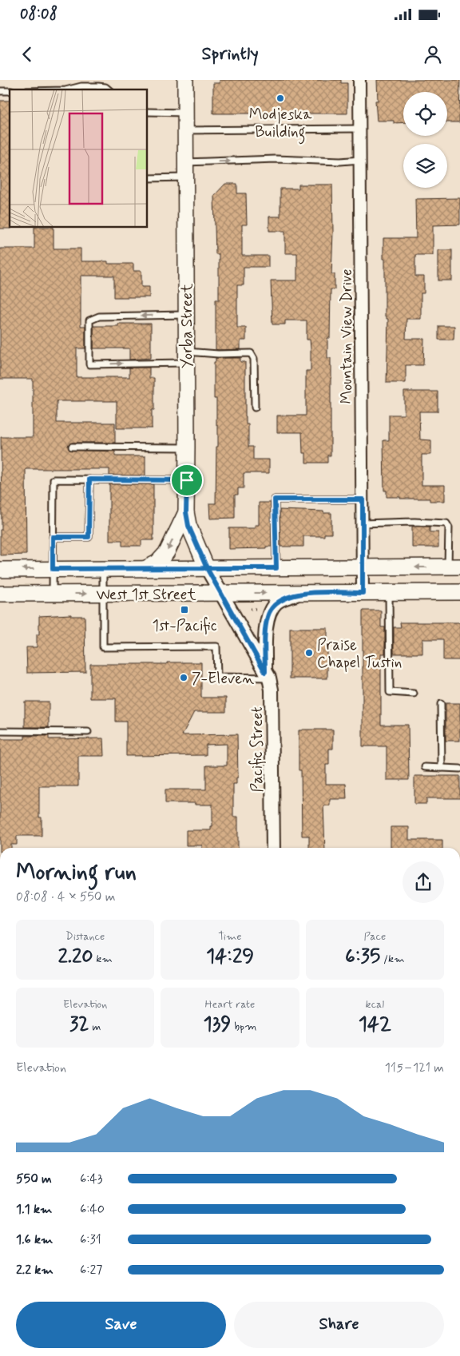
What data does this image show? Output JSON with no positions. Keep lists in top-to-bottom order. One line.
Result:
{"streets":{"main road":["Yorba Street","West 1st Street"],"street":["Mountain View Drive","Pacific Street"]},"crossings":[["Yorba Street","West 1st Street"],["Yorba Street","Pacific Street"],["Mountain View Drive","West 1st Street"],["West 1st Street","Pacific Street"]],"places":{"other":["Modjeska Building","Praise Chapel Tustin","7-Eleven"],"transit":["1st-Pacific"]},"page":{"status":"08:08","header":"Sprintly","heading":["Morning run","08:08 · 4 × 550 m"],"stats":[["Distance","2.20 km"],["Time","14:29"],["Pace","6:35 /km"],["Elevation","32 m"],["Heart rate","139 bpm"],["kcal","142"]],"chart":["Elevation","115–121 m"],"list":[{"name":"550 m","note":"6:43"},{"name":"1.1 km","note":"6:40"},{"name":"1.6 km","note":"6:31"},{"name":"2.2 km","note":"6:27"}],"buttons":["Save","Share"]}}
